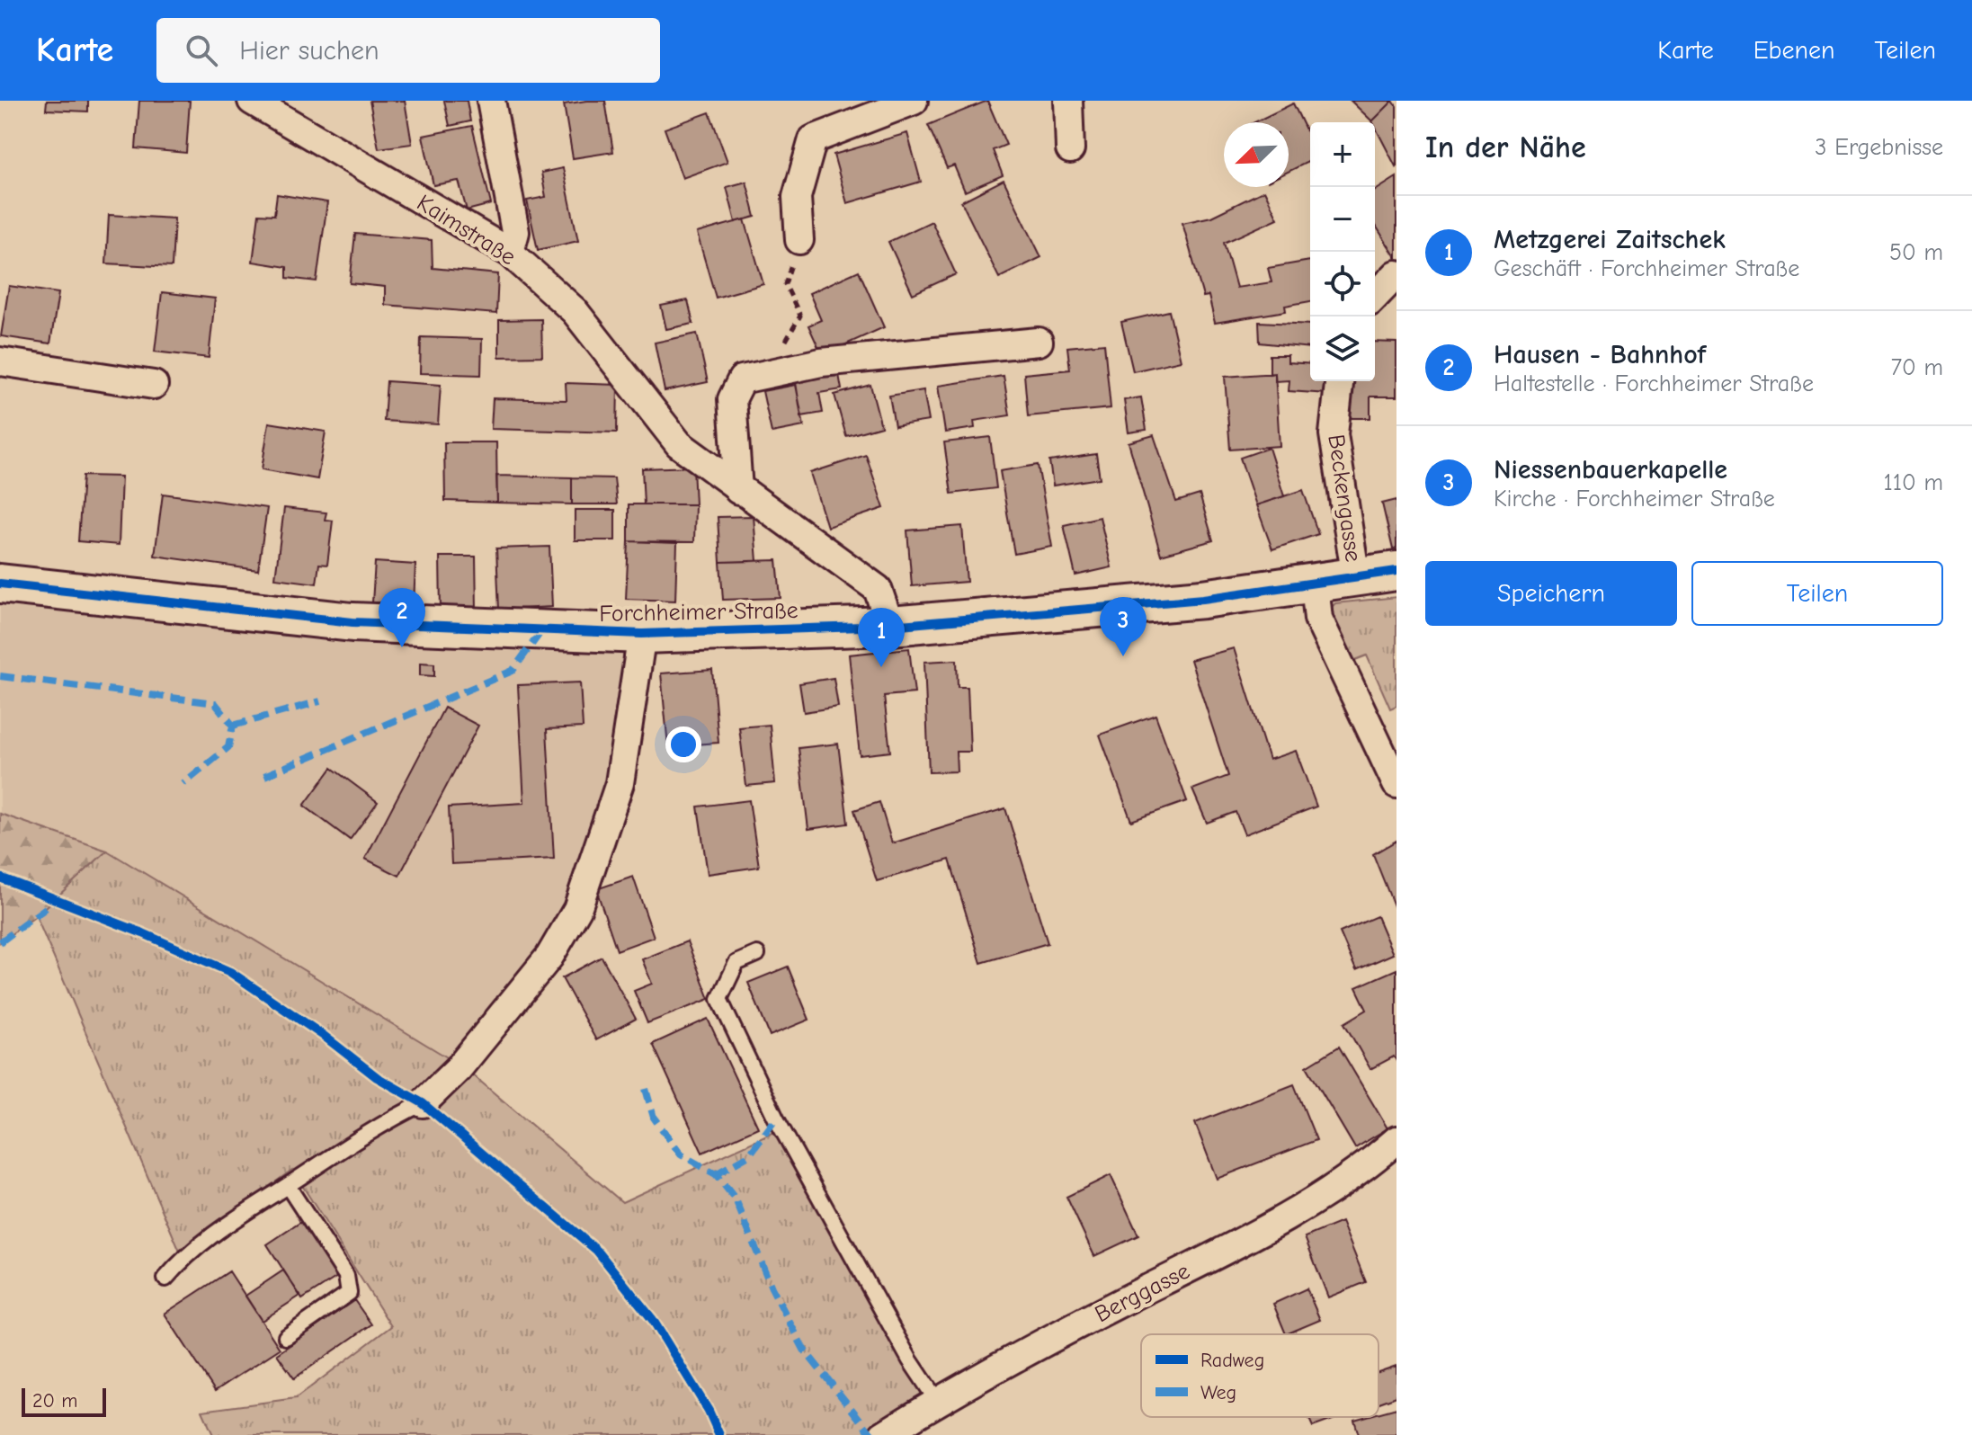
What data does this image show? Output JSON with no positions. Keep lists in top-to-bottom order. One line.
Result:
{"streets":{"street":["Kaimstraße","Beckengasse","Forchheimer Straße","Berggasse"]},"crossings":[["Kaimstraße","Forchheimer Straße"],["Beckengasse","Forchheimer Straße"]],"legend":["Radweg","Weg"],"scale_bar":"20 m","north":"bottom left","page":{"header":"Karte","search":"Hier suchen","nav":["Karte","Ebenen","Teilen"],"heading":["In der Nähe","3 Ergebnisse"],"map_buttons":["+","−"],"list":[{"mark":"1","name":"Metzgerei Zaitschek","note":"Geschäft · Forchheimer Straße","value":"50 m"},{"mark":"2","name":"Hausen - Bahnhof","note":"Haltestelle · Forchheimer Straße","value":"70 m"},{"mark":"3","name":"Niessenbauerkapelle","note":"Kirche · Forchheimer Straße","value":"110 m"}],"buttons":["Speichern","Teilen"],"pins":["2","3","1"],"scale":"20 m"}}
